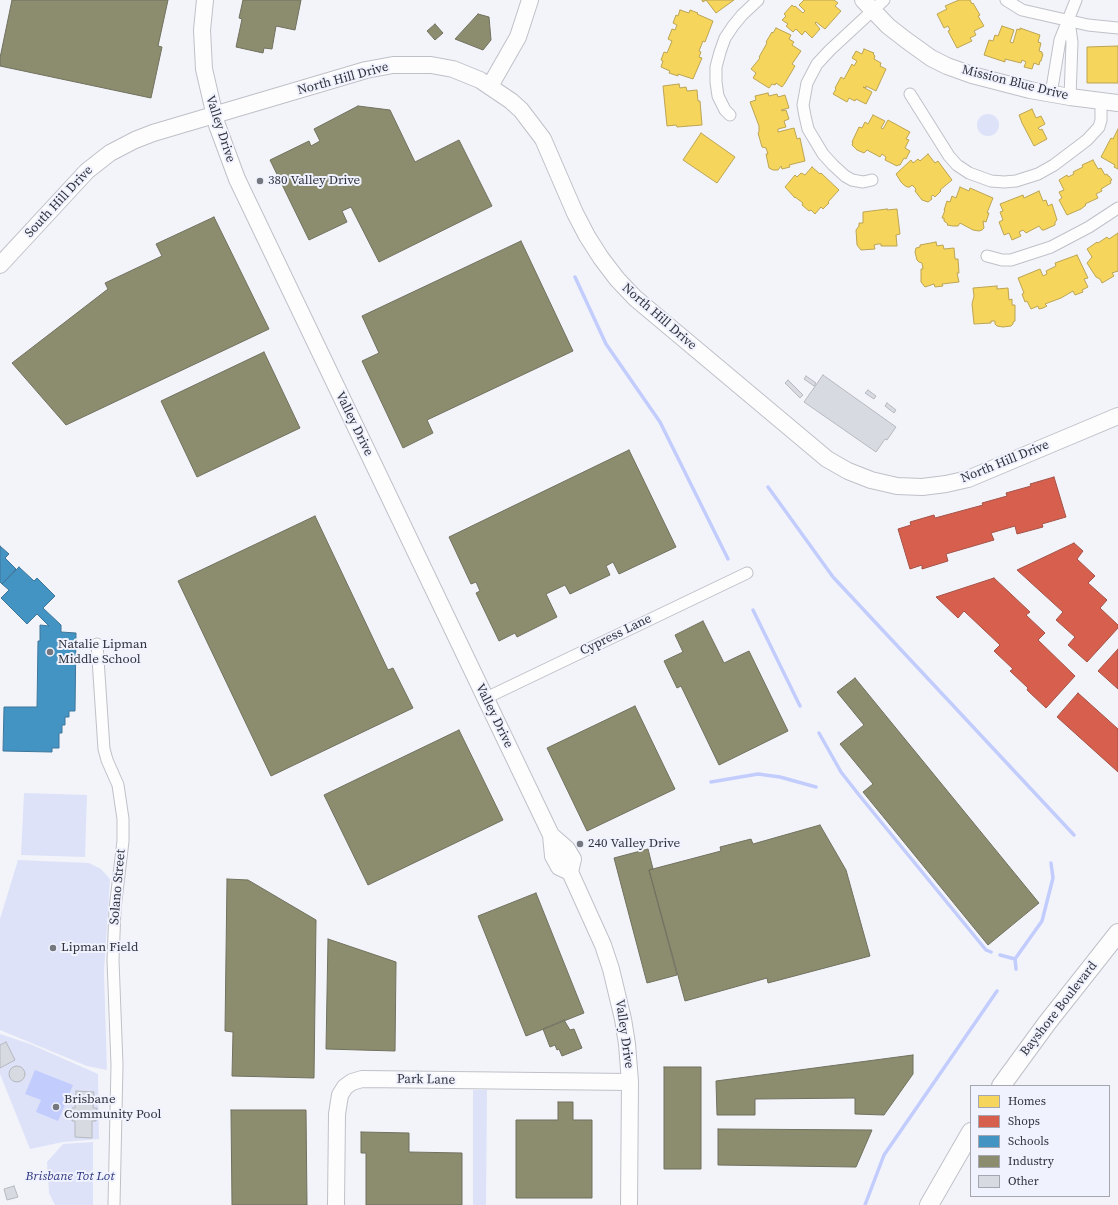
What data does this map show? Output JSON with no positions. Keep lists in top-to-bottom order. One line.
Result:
{"streets":{"main road":["Bayshore Boulevard"],"street":["North Hill Drive","Mission Blue Drive","Valley Drive","South Hill Drive","Cypress Lane","Solano Street","Park Lane"]},"crossings":[["North Hill Drive","Valley Drive"],["North Hill Drive","South Hill Drive"],["Valley Drive","South Hill Drive"],["Valley Drive","Cypress Lane"],["Valley Drive","Park Lane"]],"parks":["Brisbane Tot Lot"],"places":["380 Valley Drive","Natalie Lipman Middle School","240 Valley Drive","Lipman Field","Brisbane Community Pool"],"legend":["Homes","Shops","Schools","Industry","Other"]}
